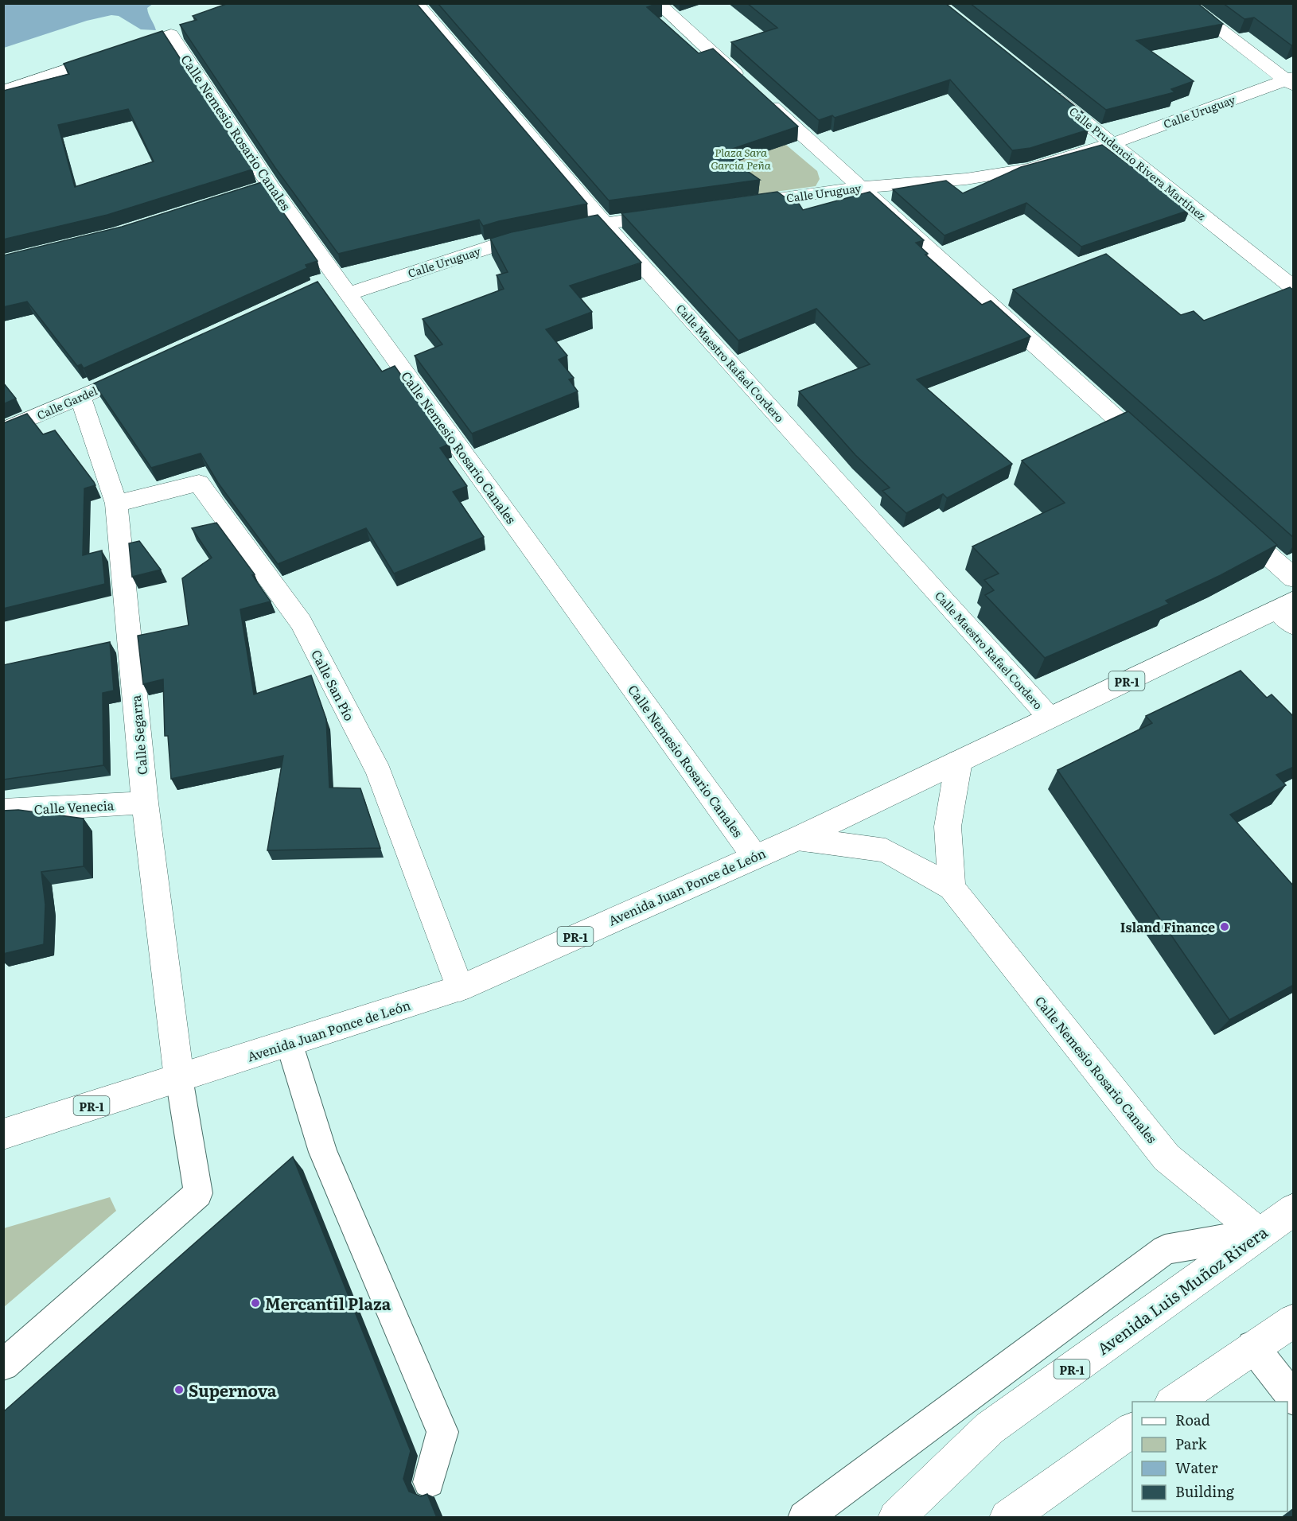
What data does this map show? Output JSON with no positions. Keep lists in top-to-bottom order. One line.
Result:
{"streets":{"street":["Calle Uruguay","Calle Nemesio Rosario Canales","Calle Prudencio Rivera Martínez","Calle Maestro Rafael Cordero","Calle Gardel","PR-1","Calle San Pío","Calle Segarra","Calle Venecia","Avenida Juan Ponce de León","Avenida Luis Muñoz Rivera"]},"crossings":[["Calle Uruguay","Calle Nemesio Rosario Canales"],["Calle Uruguay","Calle Prudencio Rivera Martínez"],["Calle Uruguay","Calle Maestro Rafael Cordero"],["Calle Nemesio Rosario Canales","Avenida Juan Ponce de León"],["Calle Nemesio Rosario Canales","Avenida Luis Muñoz Rivera"],["Calle Maestro Rafael Cordero","Avenida Juan Ponce de León"],["Calle Gardel","Calle Segarra"],["Calle San Pío","Calle Segarra"],["Calle San Pío","Avenida Juan Ponce de León"],["Calle Segarra","Calle Venecia"],["Calle Segarra","Avenida Juan Ponce de León"]],"parks":["Plaza Sara García Peña"],"places":["Island Finance","Mercantil Plaza","Supernova"],"legend":["Road","Park","Water","Building"]}
